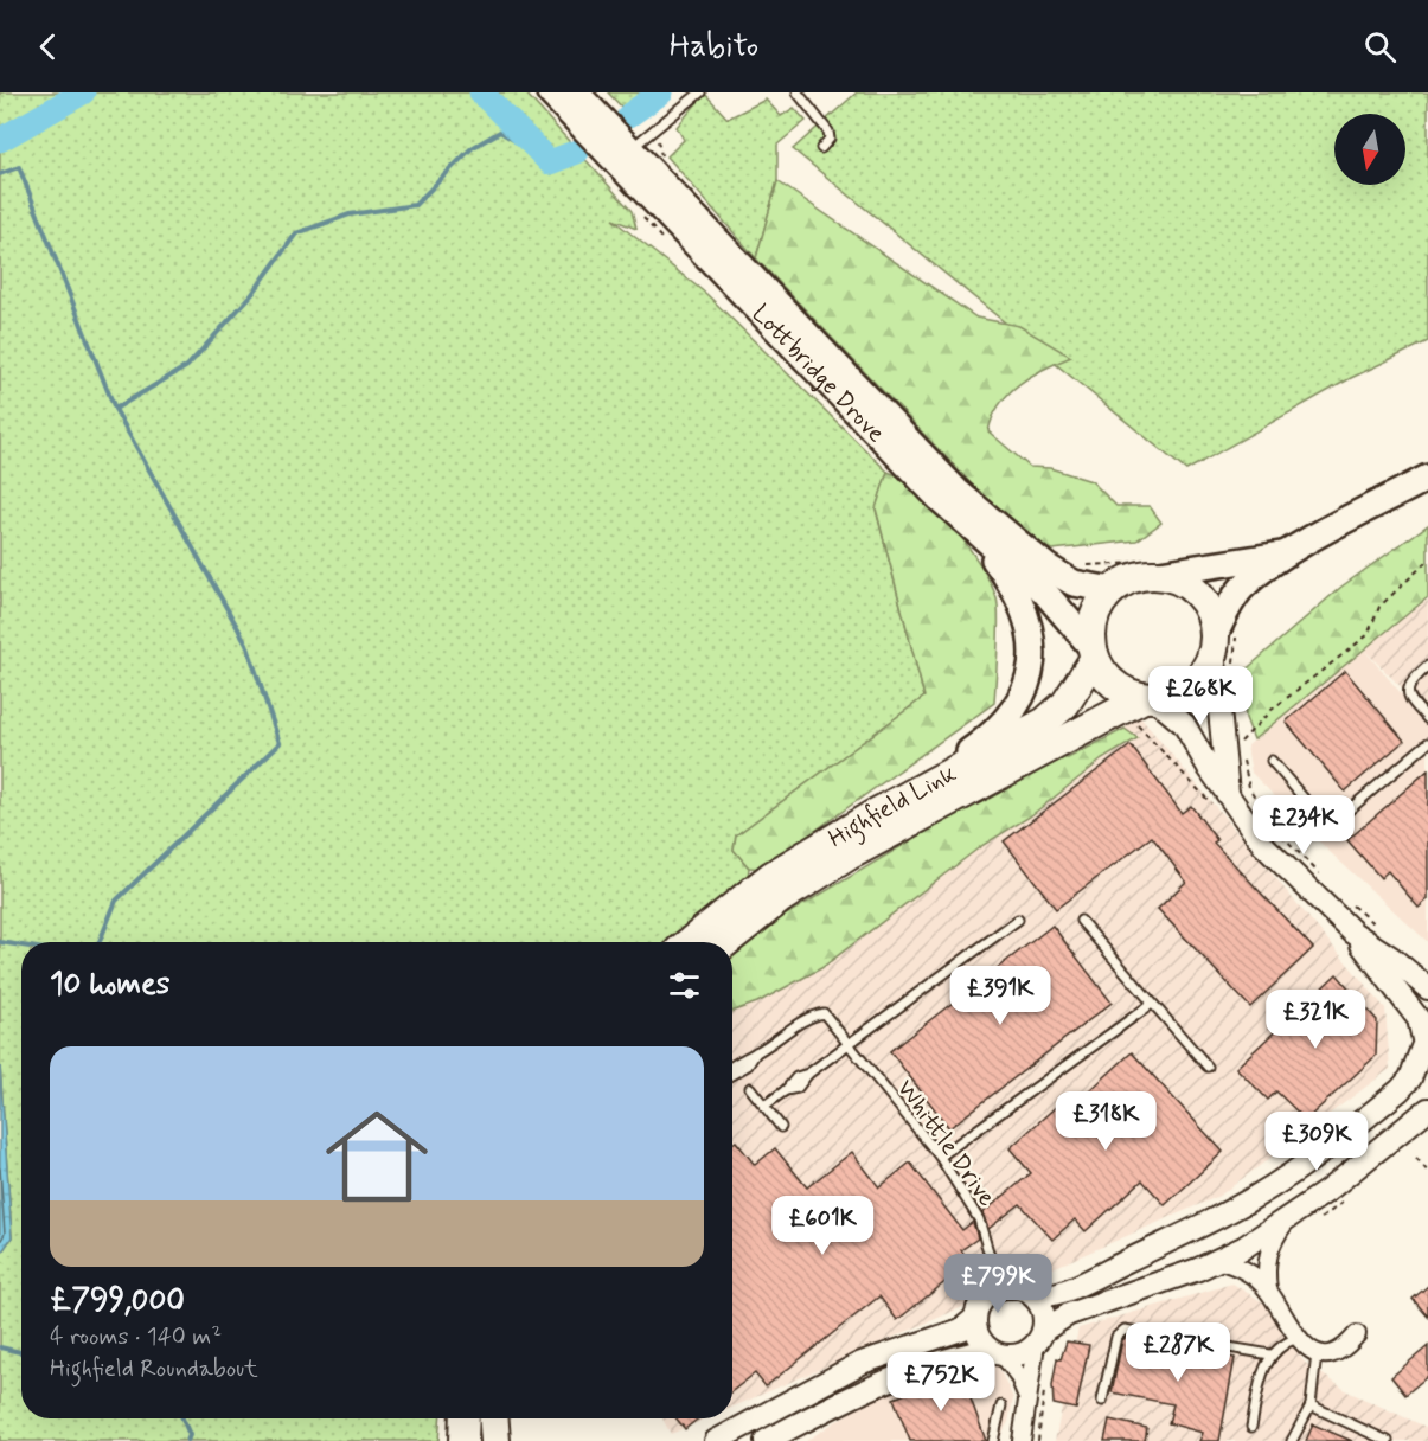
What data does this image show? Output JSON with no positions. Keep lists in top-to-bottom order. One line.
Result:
{"streets":{"highway":["Highfield Link"],"main road":["Lottbridge Drove"],"lane":["Whittle Drive"]},"crossings":[["Lottbridge Drove","Highfield Link"]],"north":"bottom","page":{"header":"Habito","price":["£268K","£234K","£391K","£321K","£318K","£309K","£601K","£799K","£287K","£752K"],"heading":"10 homes","list":[{"name":"£799,000","note":"4 rooms · 140 m² · Highfield Roundabout"}]}}
